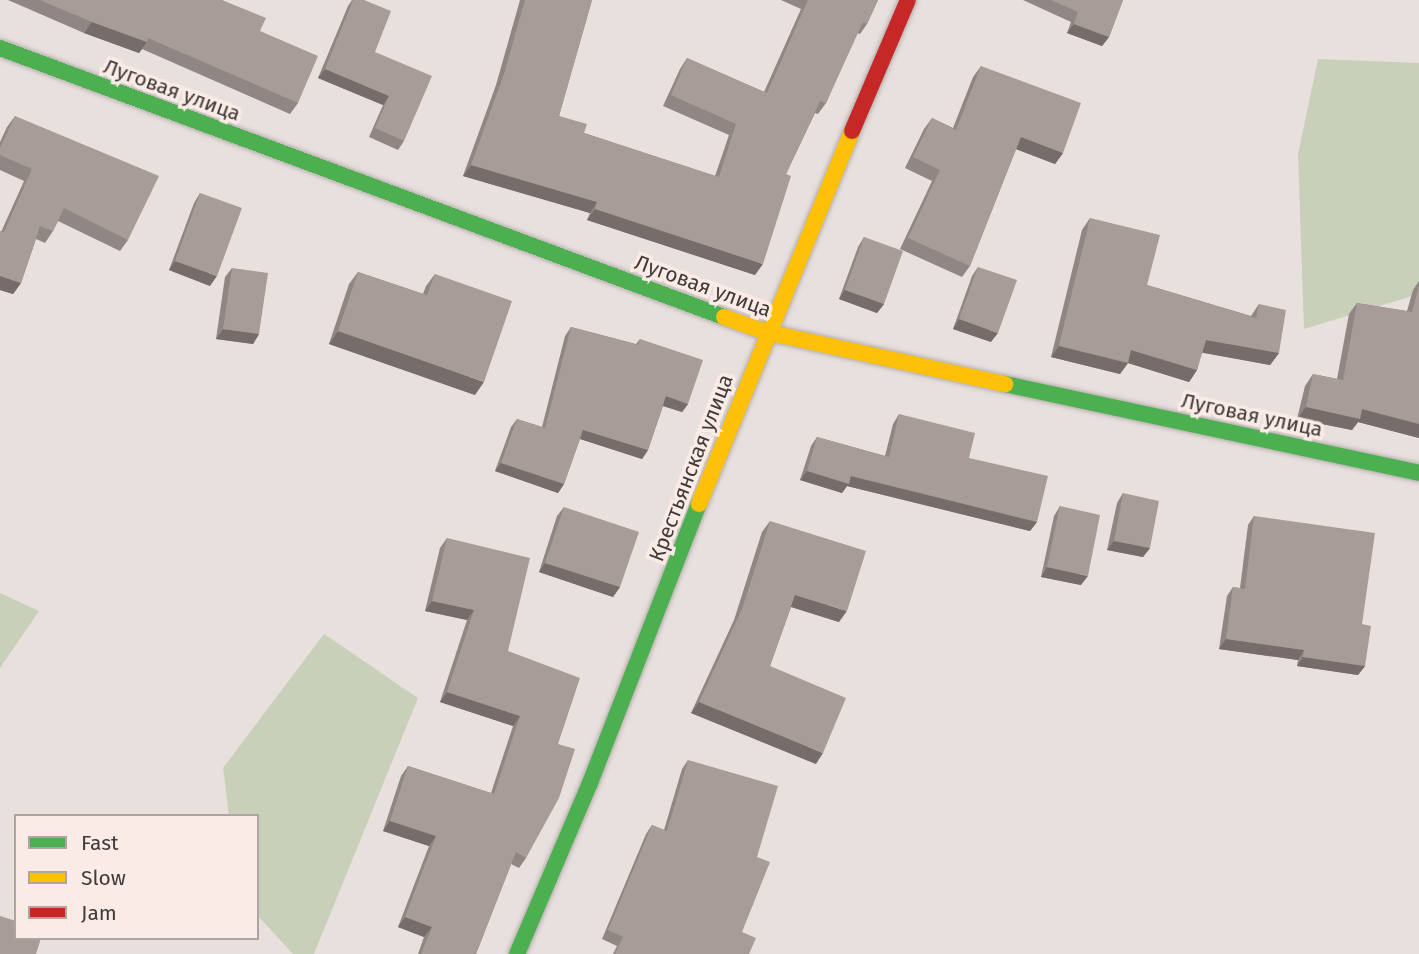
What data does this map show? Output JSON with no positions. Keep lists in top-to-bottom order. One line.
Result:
{"streets":{"street":["Луговая улица","Крестьянская улица"]},"crossings":[["Луговая улица","Крестьянская улица"]],"legend":["Fast","Slow","Jam"]}
